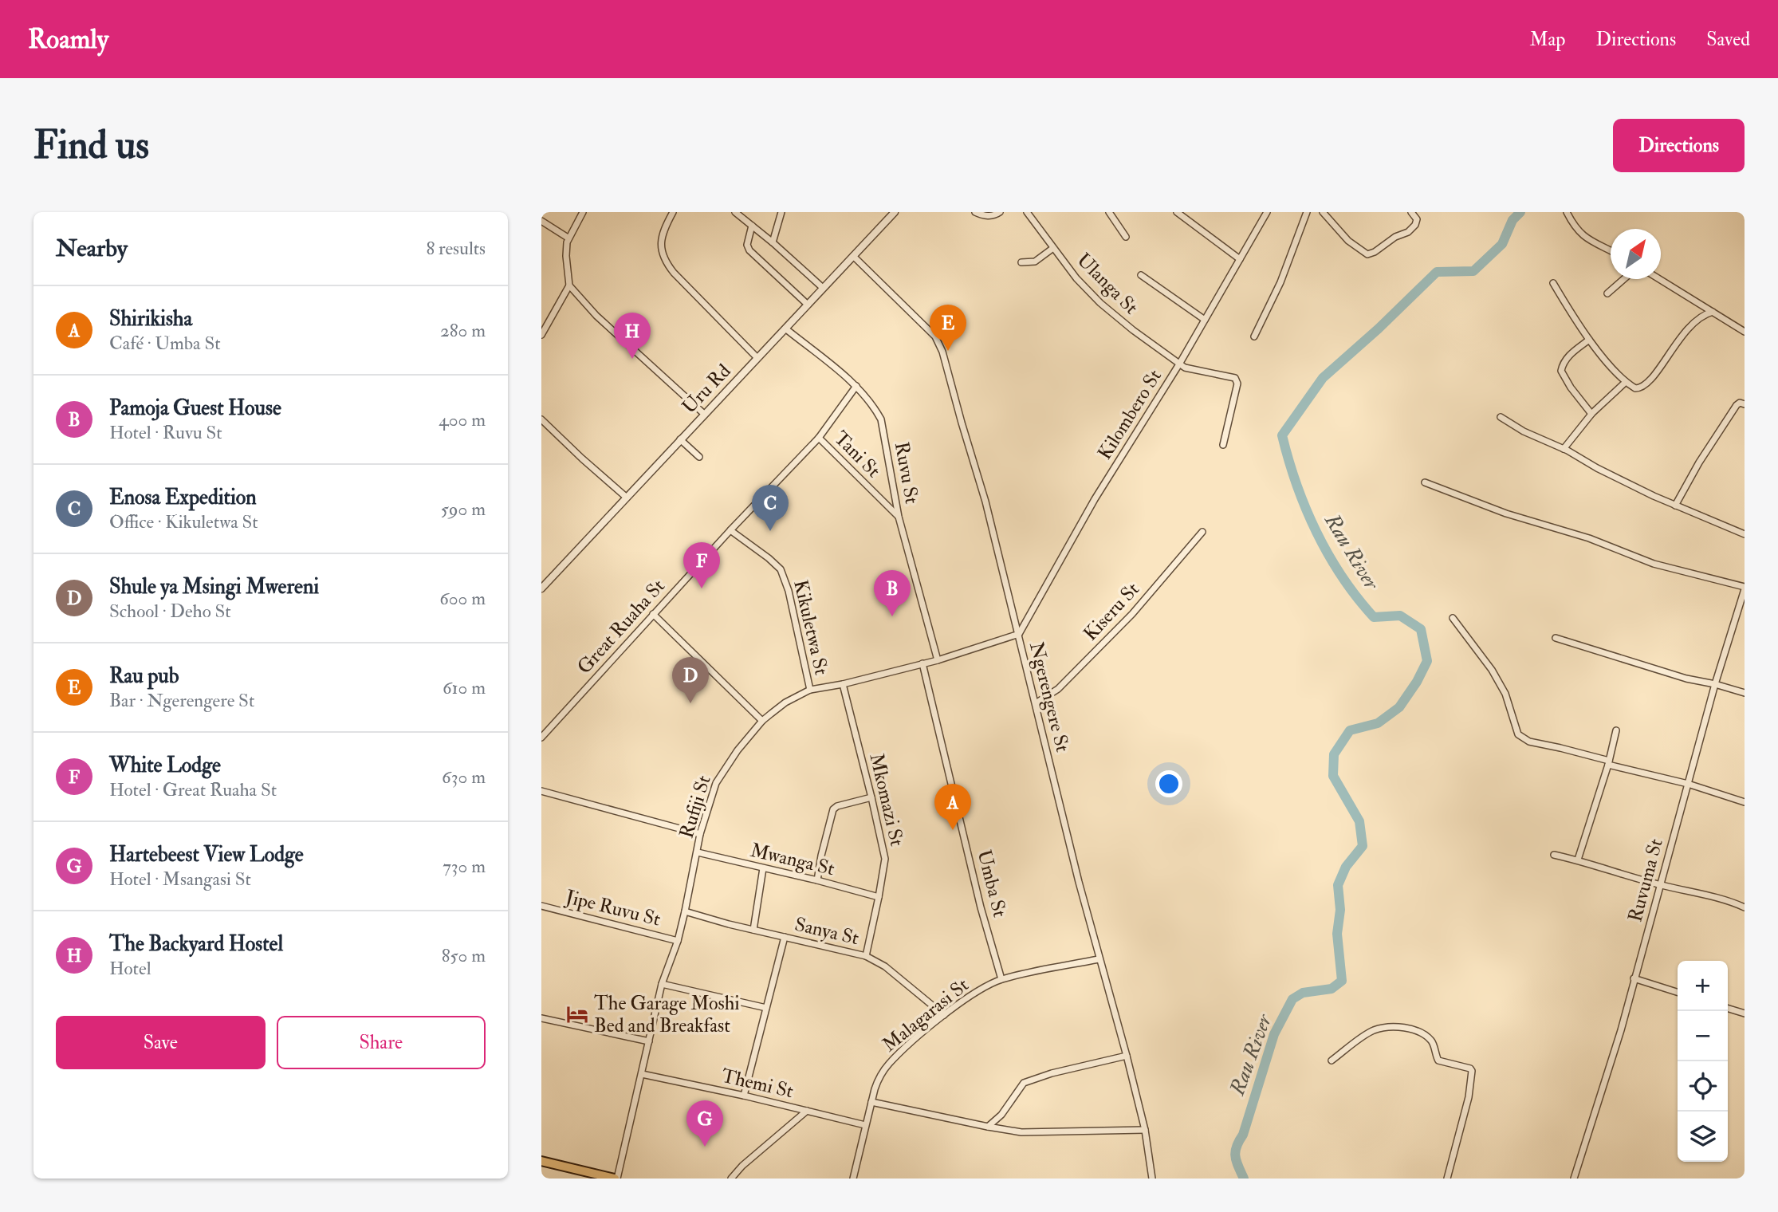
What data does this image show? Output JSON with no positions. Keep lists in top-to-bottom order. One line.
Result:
{"streets":{"street":["Ulanga St","Uru Rd","Kilombero St","Tani St","Ruvu St","Kiseru St","Great Ruaha St","Kikuletwa St","Ngerengere St","Mkomazi St","Rufiji St","Mwanga St","Ruvuma St","Umba St","Jipe Ruvu St","Sanya St","Malagarasi St","Themi St"]},"crossings":[["Ulanga St","Kilombero St"],["Uru Rd","Ruvu St"],["Uru Rd","Ngerengere St"],["Kilombero St","Ngerengere St"],["Kilombero St","Rufiji St"],["Tani St","Ruvu St"],["Tani St","Great Ruaha St"],["Ruvu St","Great Ruaha St"],["Ruvu St","Rufiji St"],["Kiseru St","Ngerengere St"],["Great Ruaha St","Kikuletwa St"],["Kikuletwa St","Rufiji St"],["Ngerengere St","Rufiji St"],["Ngerengere St","Malagarasi St"],["Mkomazi St","Rufiji St"],["Mkomazi St","Mwanga St"],["Mkomazi St","Sanya St"],["Rufiji St","Mwanga St"],["Rufiji St","Umba St"],["Rufiji St","Jipe Ruvu St"],["Rufiji St","Sanya St"],["Rufiji St","Themi St"],["Umba St","Malagarasi St"],["Sanya St","Malagarasi St"],["Malagarasi St","Themi St"]],"water":["Rau River"],"places":{"hotel":["The Garage Moshi Bed and Breakfast"]},"north":"top right","page":{"header":"Roamly","nav":["Map","Directions","Saved"],"buttons":["Directions",["Save","Share"]],"title":"Find us","heading":["Nearby","8 results"],"list":[{"mark":"A","name":"Shirikisha","note":"Café · Umba St","value":"280 m"},{"mark":"B","name":"Pamoja Guest House","note":"Hotel · Ruvu St","value":"400 m"},{"mark":"C","name":"Enosa Expedition","note":"Office · Kikuletwa St","value":"590 m"},{"mark":"D","name":"Shule ya Msingi Mwereni","note":"School · Deho St","value":"600 m"},{"mark":"E","name":"Rau pub","note":"Bar · Ngerengere St","value":"610 m"},{"mark":"F","name":"White Lodge","note":"Hotel · Great Ruaha St","value":"630 m"},{"mark":"G","name":"Hartebeest View Lodge","note":"Hotel · Msangasi St","value":"730 m"},{"mark":"H","name":"The Backyard Hostel","note":"Hotel","value":"850 m"}],"pins":["E","H","C","F","B","D","A","G"],"map_buttons":["+","−"]}}
